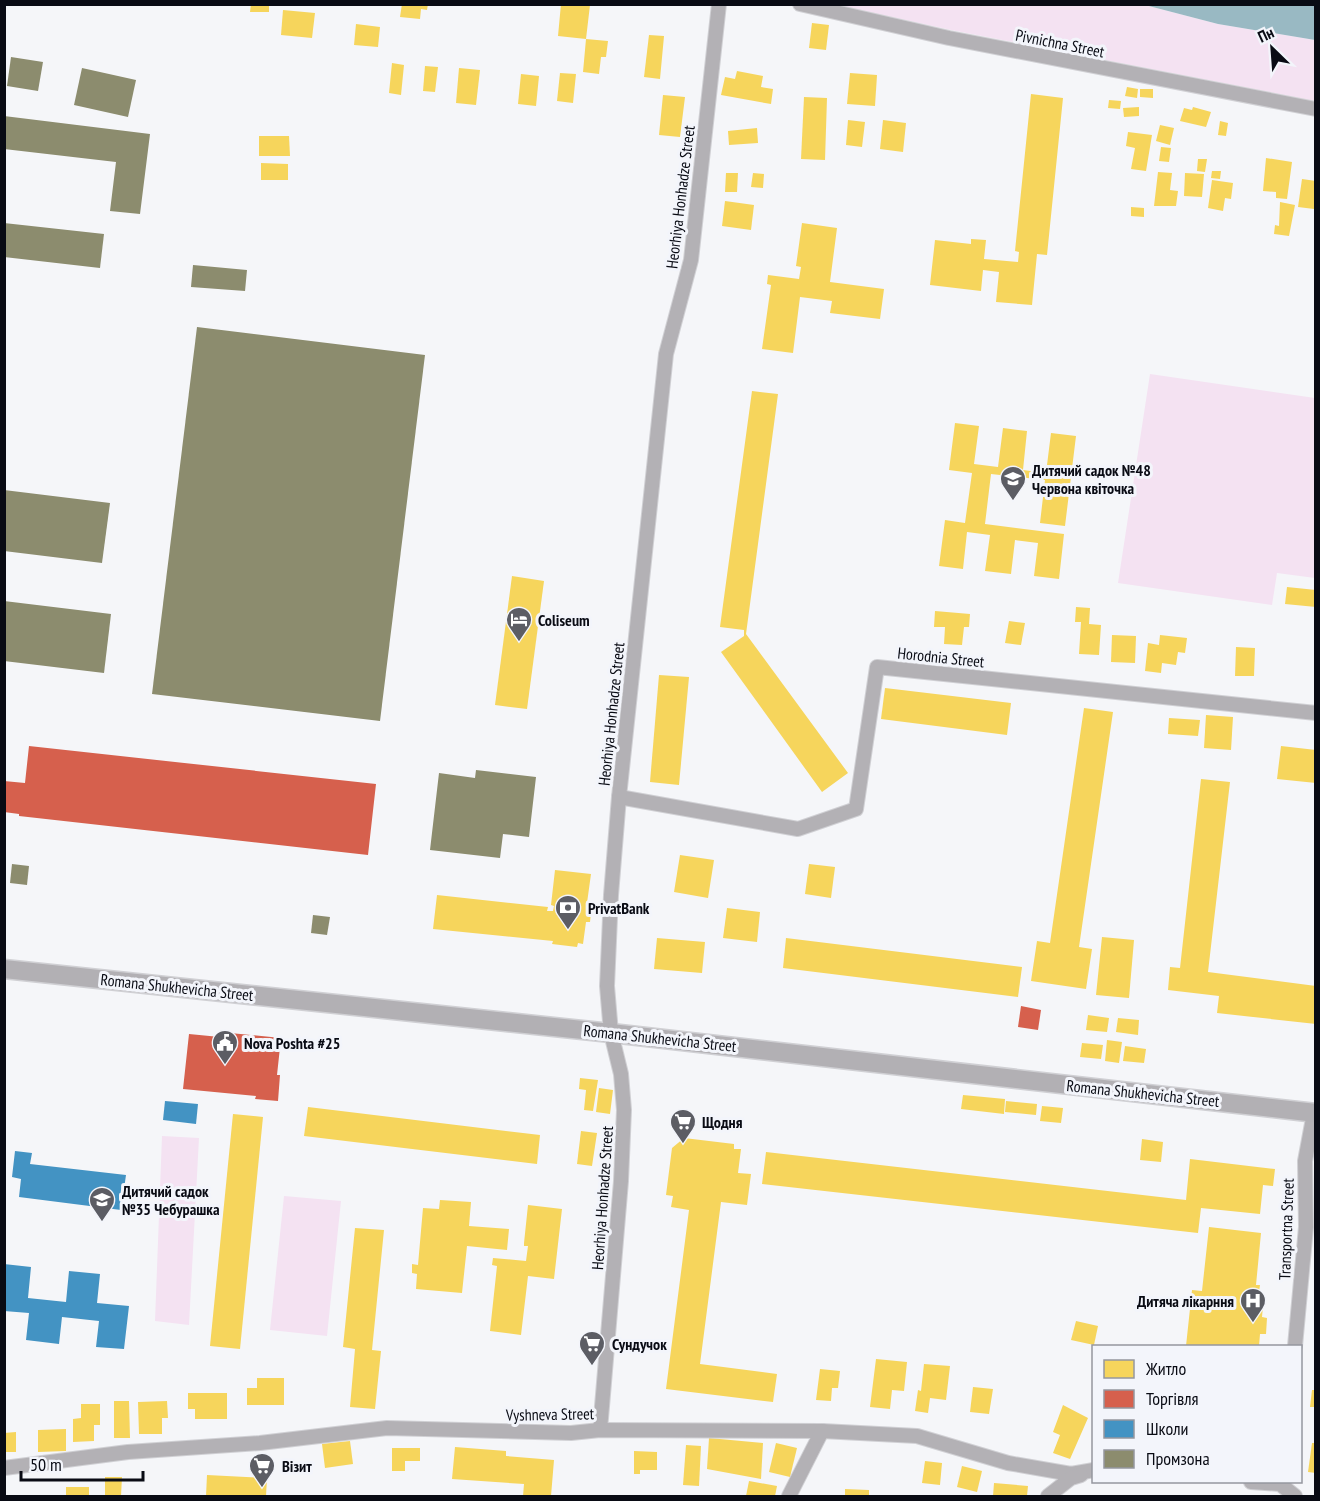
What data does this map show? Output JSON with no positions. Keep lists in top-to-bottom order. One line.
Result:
{"streets":{"main road":["Romana Shukhevicha Street"],"street":["Pivnichna Street","Heorhiya Honhadze Street","Horodnia Street","Transportna Street","Vyshneva Street"]},"crossings":[["Heorhiya Honhadze Street","Horodnia Street"],["Heorhiya Honhadze Street","Romana Shukhevicha Street"],["Heorhiya Honhadze Street","Vyshneva Street"],["Romana Shukhevicha Street","Transportna Street"]],"places":{"school or university":["Дитячий садок №48 Червона квіточка","Дитячий садок №35 Чебурашка"],"hotel":["Coliseum"],"bank":["PrivatBank"],"public building":["Nova Poshta #25"],"supermarket":["Щодня","Сундучок","Візит"],"hospital":["Дитяча лікарння"]},"legend":["Житло","Торгівля","Школи","Промзона"],"scale_bar":"50 m","north":"top left"}
